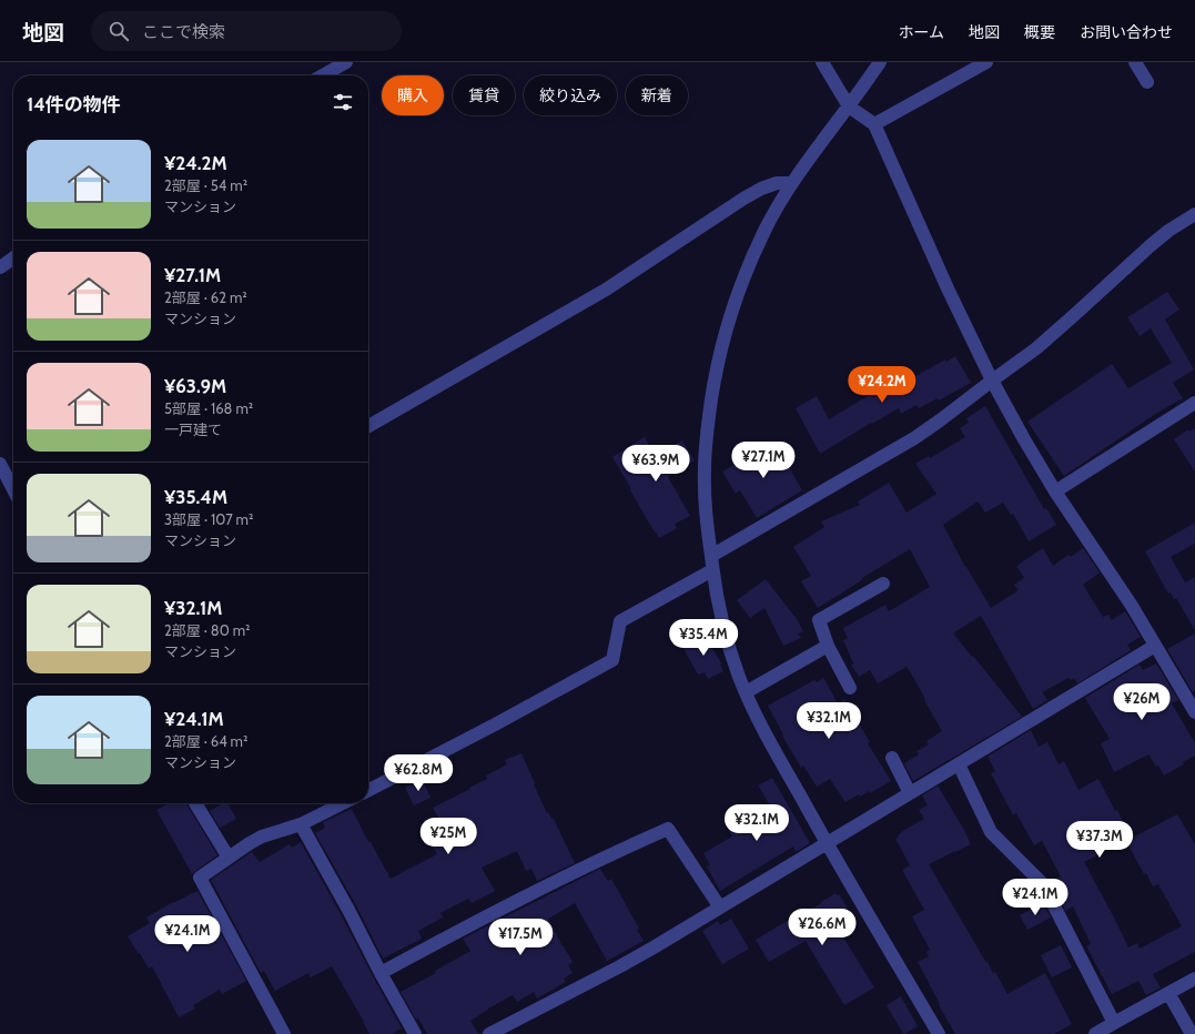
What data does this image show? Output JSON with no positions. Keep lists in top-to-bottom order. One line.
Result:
{"page":{"header":"地図","search":"ここで検索","nav":["ホーム","地図","概要","お問い合わせ"],"chip":["購入","賃貸","絞り込み","新着"],"heading":"14件の物件","list":[{"name":"¥24.2M","note":"2部屋 · 54 m² · マンション"},{"name":"¥27.1M","note":"2部屋 · 62 m² · マンション"},{"name":"¥63.9M","note":"5部屋 · 168 m² · 一戸建て"},{"name":"¥35.4M","note":"3部屋 · 107 m² · マンション"},{"name":"¥32.1M","note":"2部屋 · 80 m² · マンション"},{"name":"¥24.1M","note":"2部屋 · 64 m² · マンション"}],"price":["¥24.2M","¥27.1M","¥63.9M","¥35.4M","¥26M","¥32.1M","¥62.8M","¥32.1M","¥25M","¥37.3M","¥24.1M","¥26.6M","¥24.1M","¥17.5M"]}}
